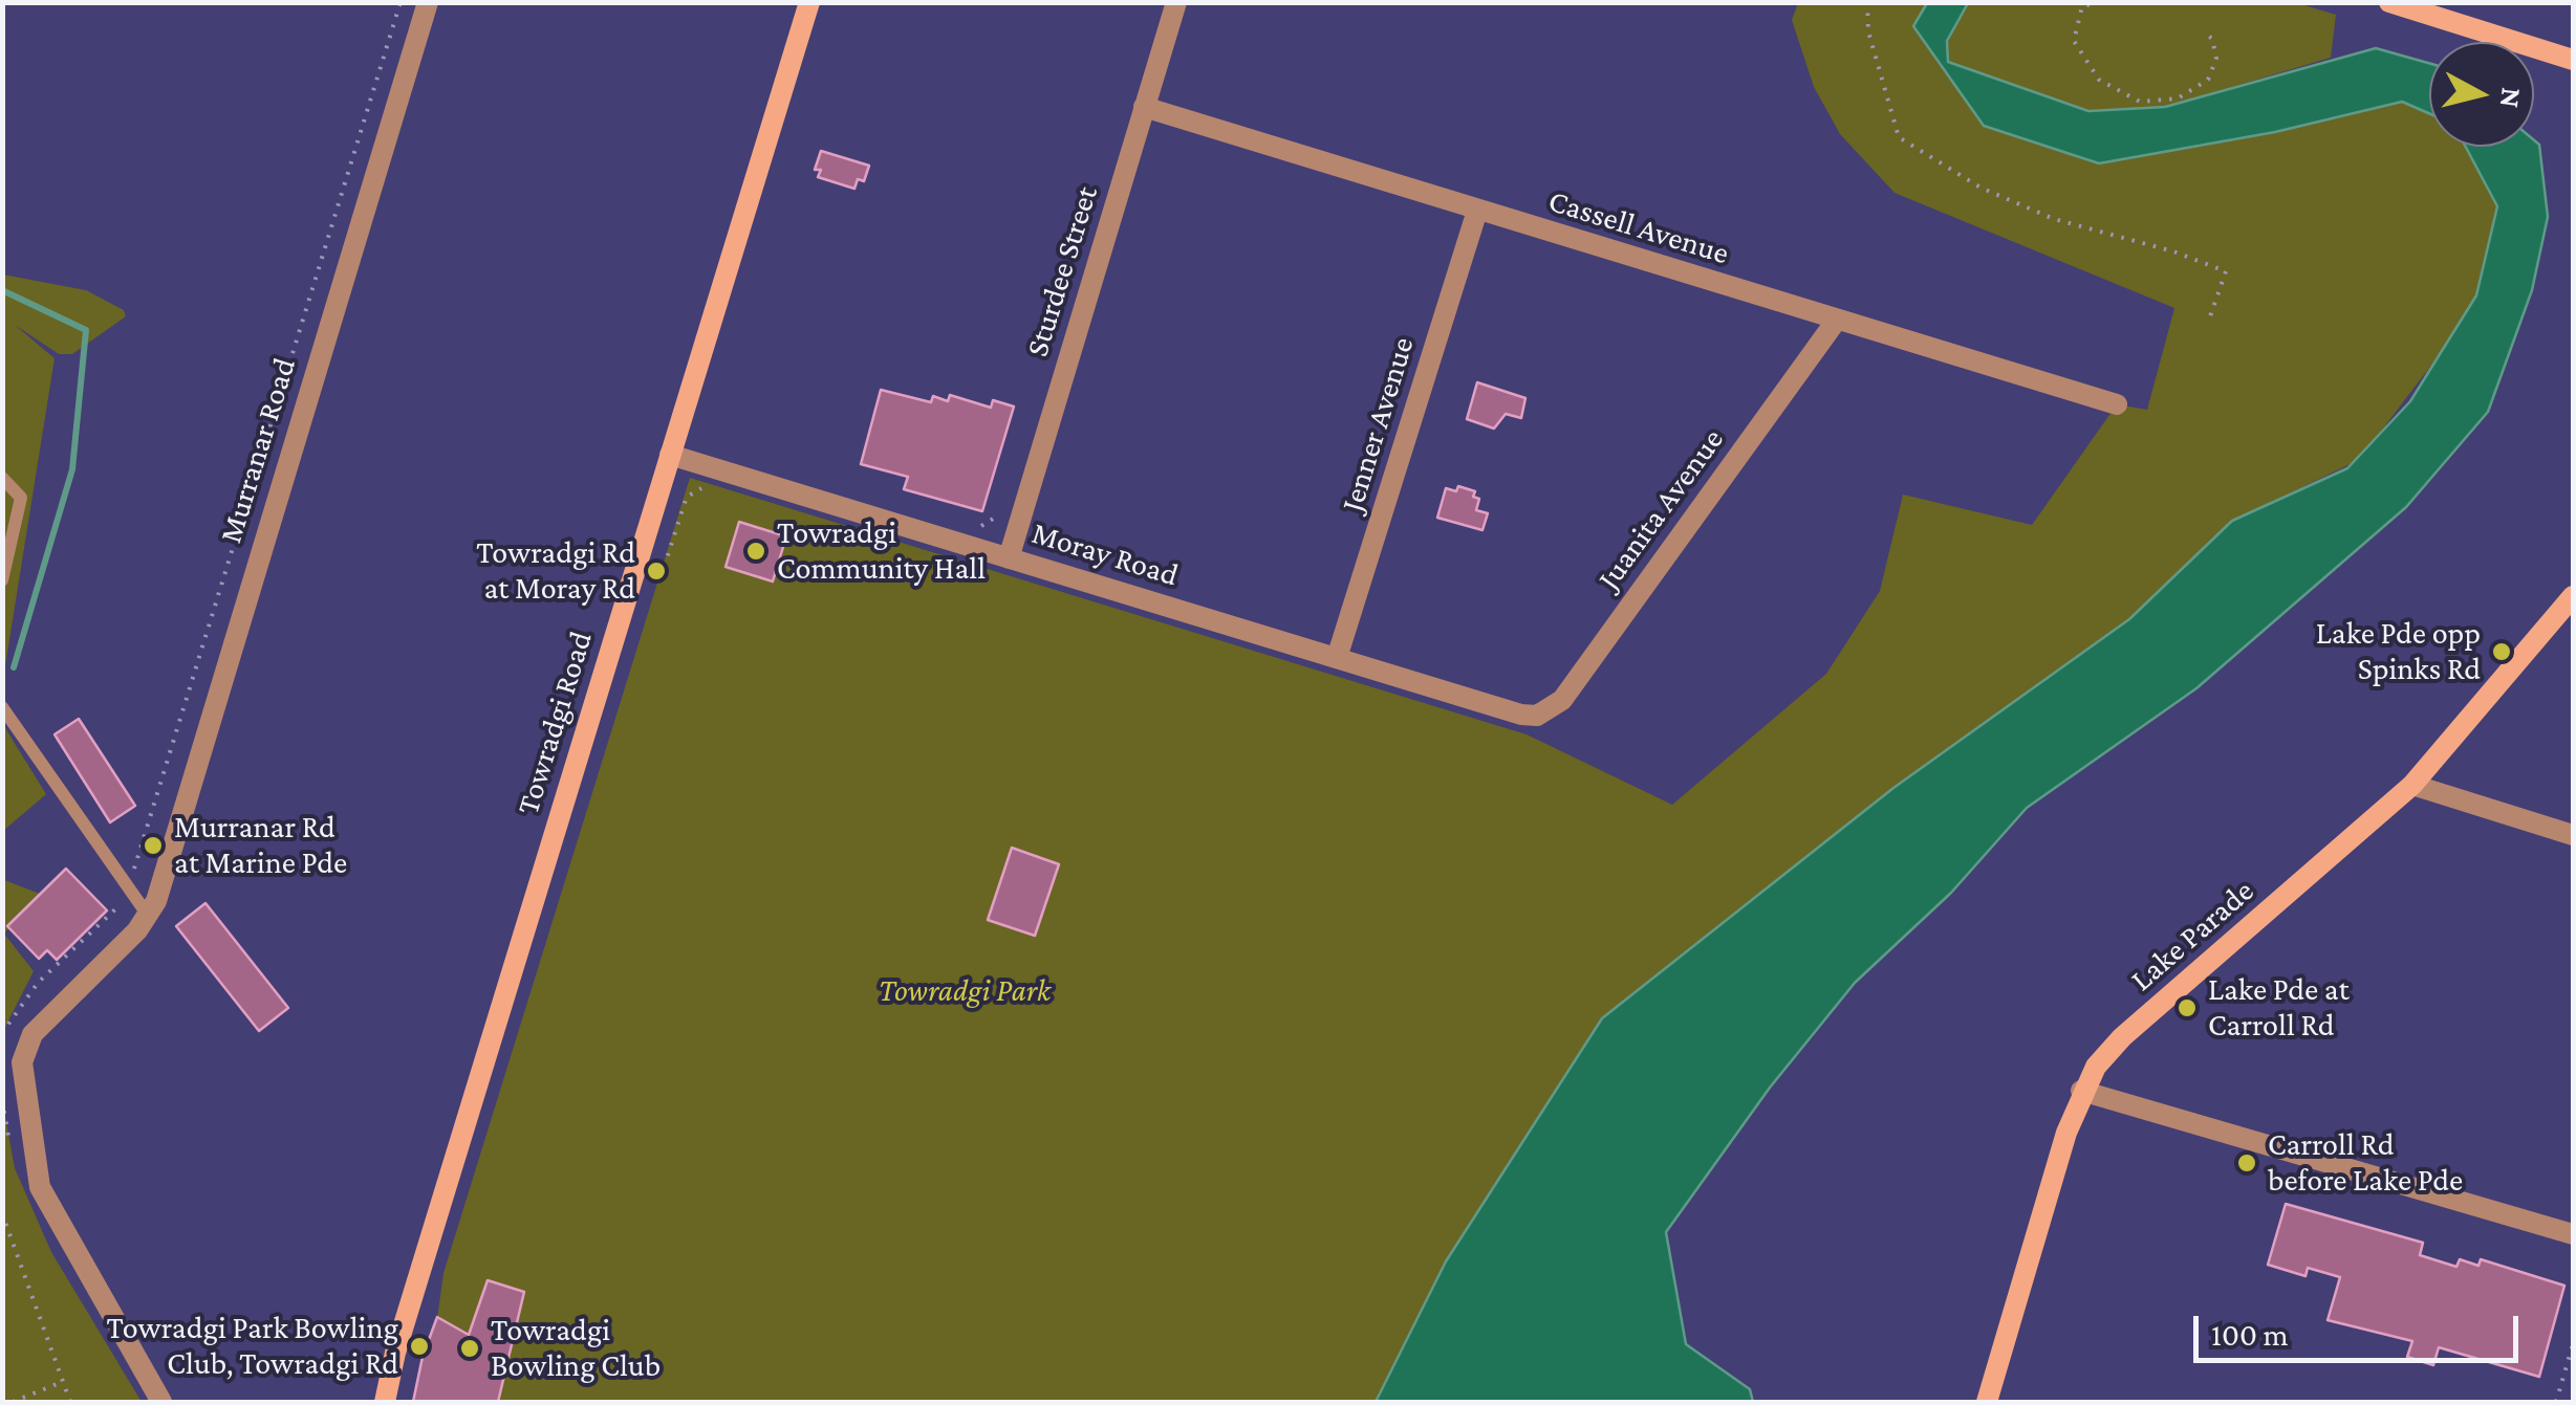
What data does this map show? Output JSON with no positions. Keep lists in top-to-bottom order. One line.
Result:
{"streets":{"main road":["Towradgi Road","Lake Parade"],"street":["Cassell Avenue","Sturdee Street","Jenner Avenue","Murranar Road","Juanita Avenue","Moray Road"]},"crossings":[["Cassell Avenue","Sturdee Street"],["Cassell Avenue","Jenner Avenue"],["Cassell Avenue","Juanita Avenue"],["Sturdee Street","Moray Road"],["Jenner Avenue","Moray Road"],["Juanita Avenue","Moray Road"],["Moray Road","Towradgi Road"]],"parks":["Towradgi Park"],"places":["Towradgi Community Hall","Towradgi Rd at Moray Rd","Lake Pde opp Spinks Rd","Murranar Rd at Marine Pde","Lake Pde at Carroll Rd","Carroll Rd before Lake Pde","Towradgi Park Bowling Club, Towradgi Rd","Towradgi Bowling Club"],"scale_bar":"100 m","north":"right"}
